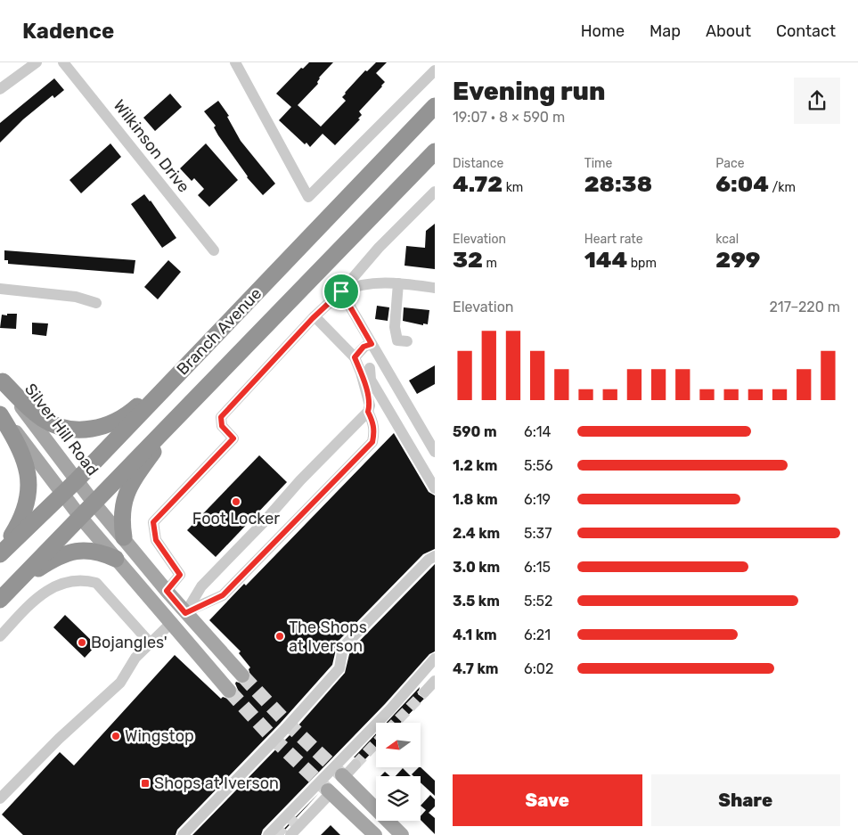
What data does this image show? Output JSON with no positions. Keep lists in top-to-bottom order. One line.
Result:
{"streets":{"highway":["Branch Avenue"],"main road":["Silver Hill Road"],"street":["Wilkinson Drive"]},"crossings":[["Branch Avenue","Silver Hill Road"]],"places":{"other":["Foot Locker","The Shops at Iverson","Bojangles'","Wingstop"],"transit":["Shops at Iverson"]},"north":"left","page":{"header":"Kadence","nav":["Home","Map","About","Contact"],"heading":["Evening run","19:07 · 8 × 590 m"],"stats":[["Distance","4.72 km"],["Time","28:38"],["Pace","6:04 /km"],["Elevation","32 m"],["Heart rate","144 bpm"],["kcal","299"]],"chart":["Elevation","217–220 m"],"list":[{"name":"590 m","note":"6:14"},{"name":"1.2 km","note":"5:56"},{"name":"1.8 km","note":"6:19"},{"name":"2.4 km","note":"5:37"},{"name":"3.0 km","note":"6:15"},{"name":"3.5 km","note":"5:52"},{"name":"4.1 km","note":"6:21"},{"name":"4.7 km","note":"6:02"}],"buttons":["Save","Share"]}}
